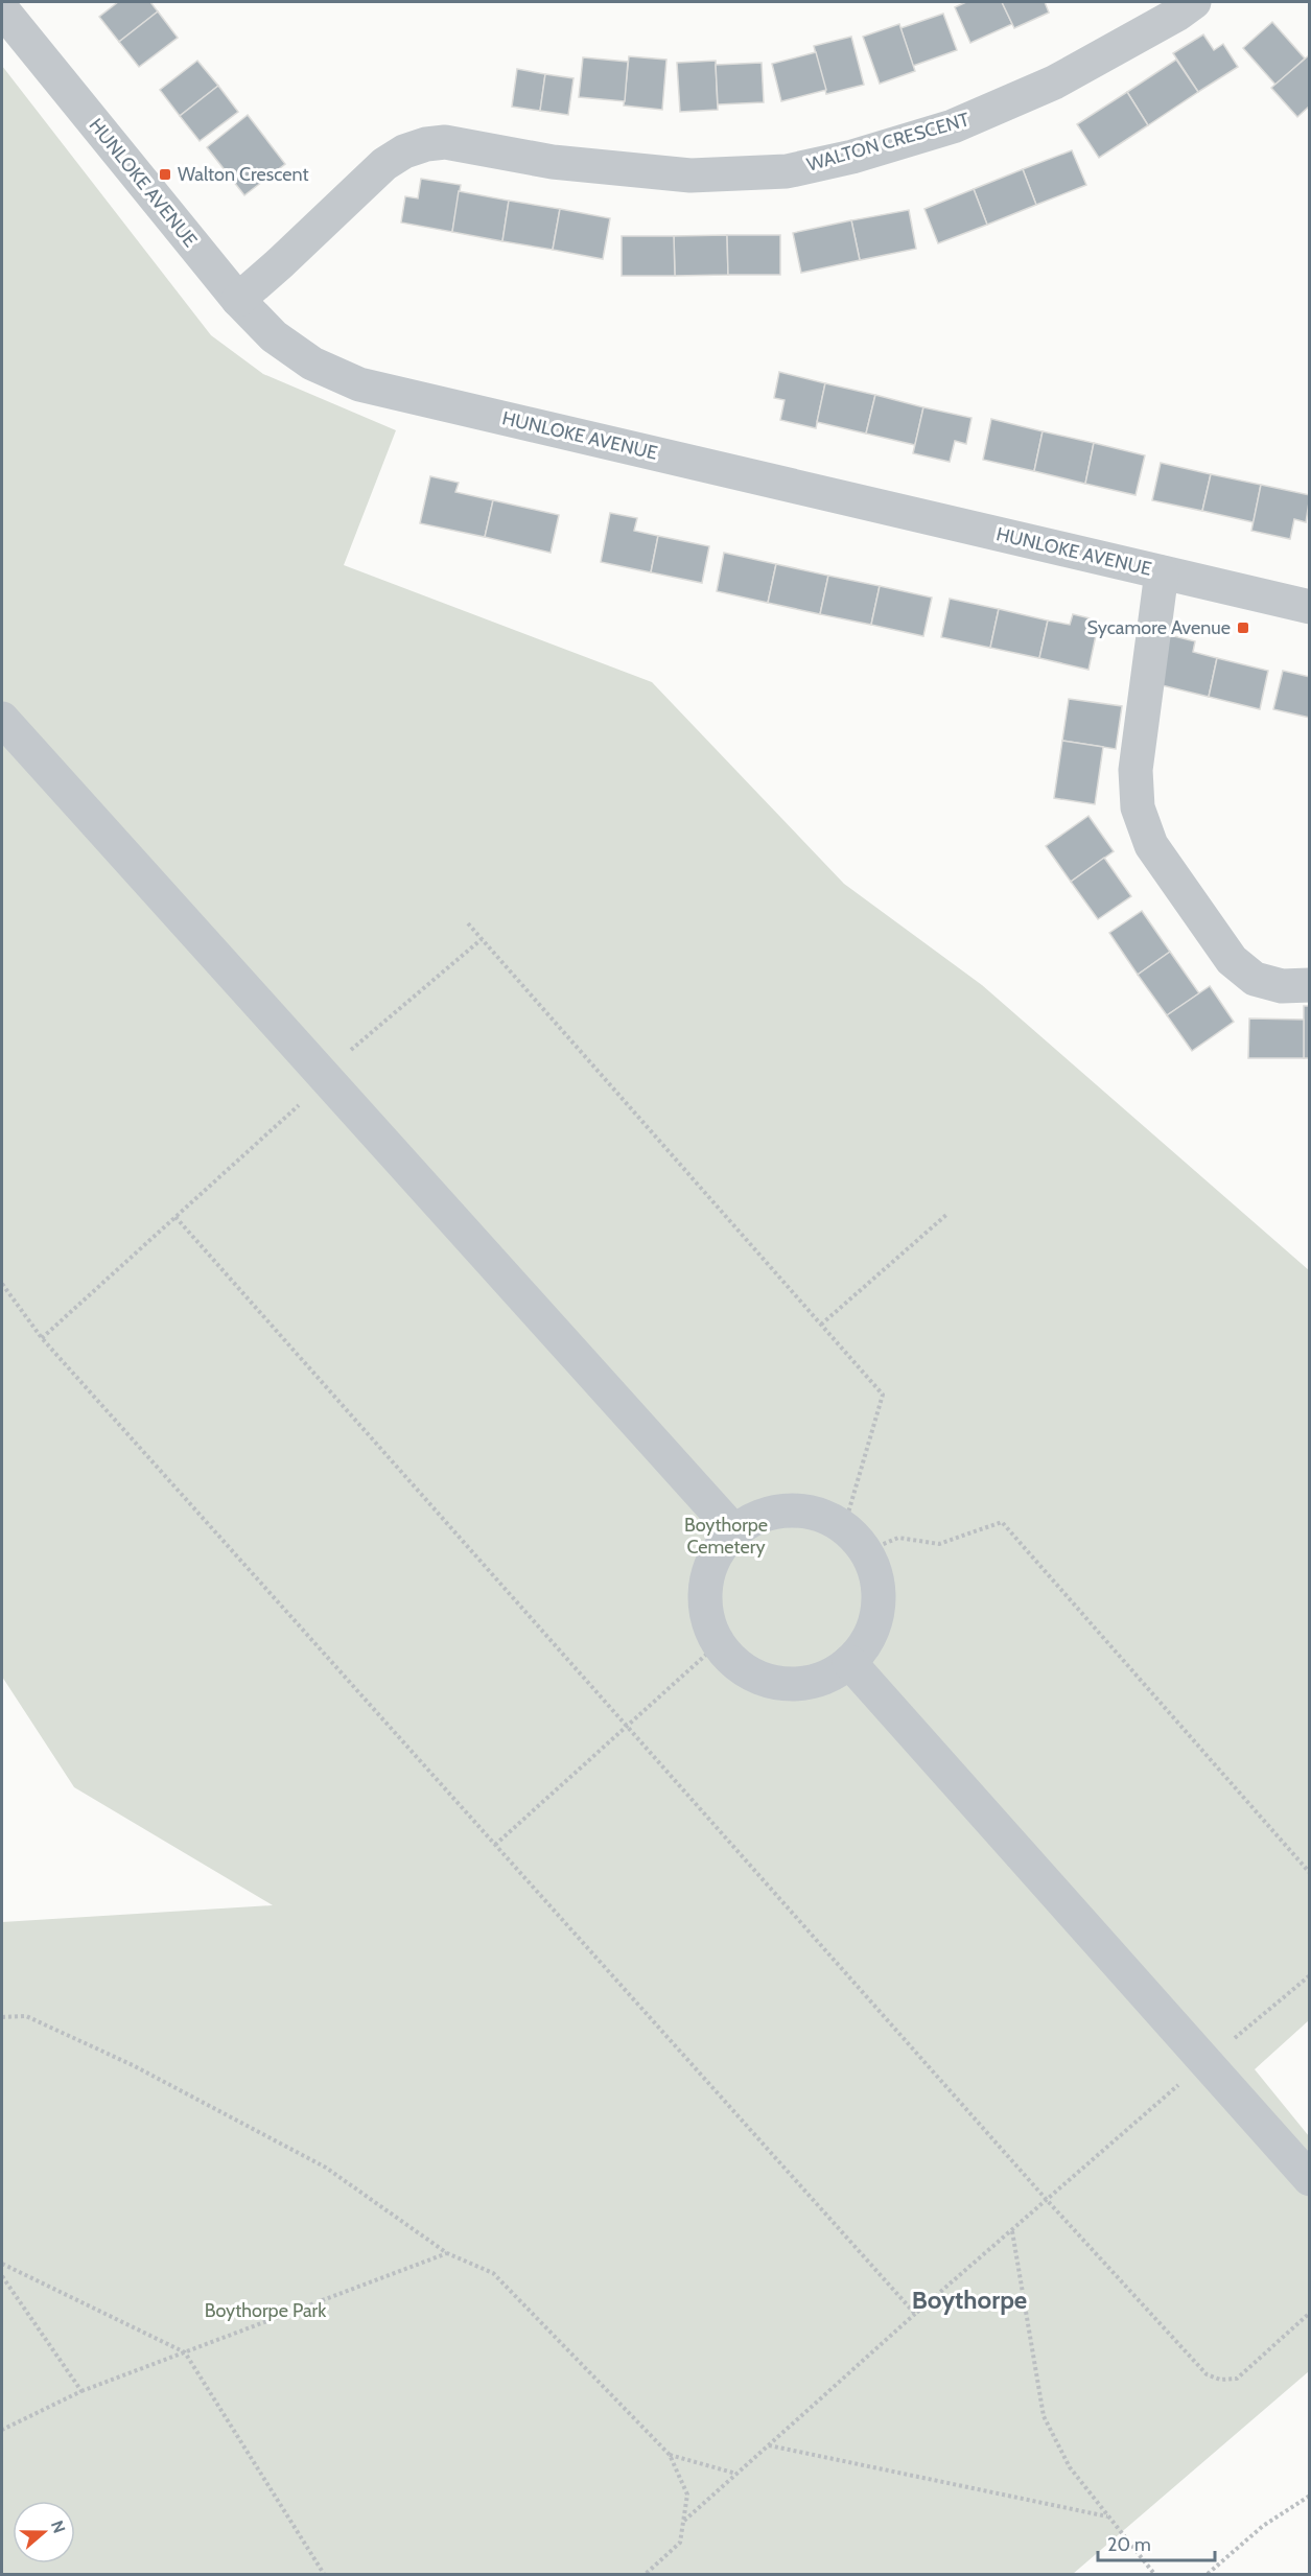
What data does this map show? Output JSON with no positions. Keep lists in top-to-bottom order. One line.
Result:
{"streets":{"street":["WALTON CRESCENT","HUNLOKE AVENUE"]},"crossings":[["WALTON CRESCENT","HUNLOKE AVENUE"]],"districts":["Boythorpe"],"parks":["Boythorpe Cemetery","Boythorpe Park"],"places":{"transit":["Walton Crescent","Sycamore Avenue"]},"scale_bar":"20 m","north":"right"}
